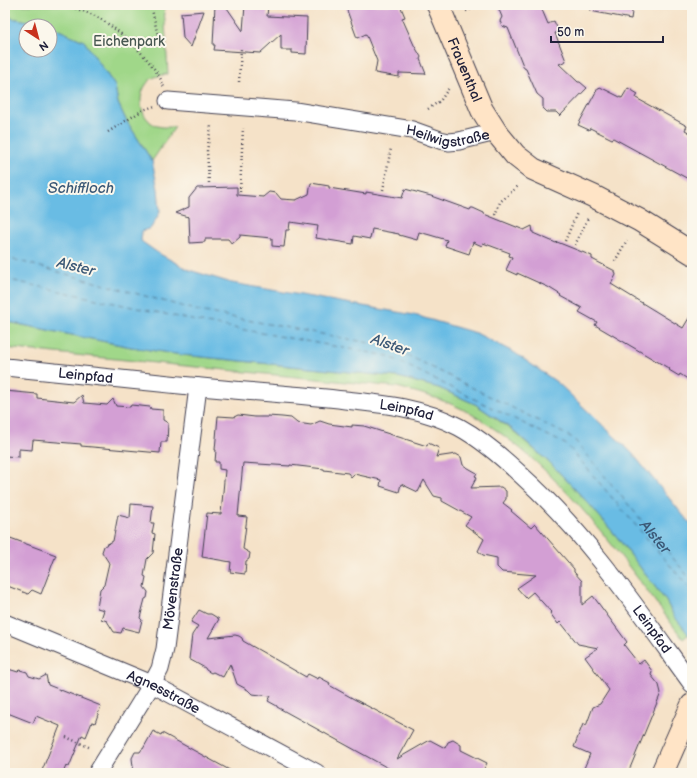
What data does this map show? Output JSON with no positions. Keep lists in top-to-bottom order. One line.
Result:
{"streets":{"street":["Frauenthal","Heilwigstraße","Leinpfad","Mövenstraße","Agnesstraße"]},"crossings":[["Frauenthal","Heilwigstraße"],["Leinpfad","Mövenstraße"],["Mövenstraße","Agnesstraße"]],"water":["Schiffloch","Alster"],"parks":["Eichenpark"],"scale_bar":"50 m","north":"bottom right"}
